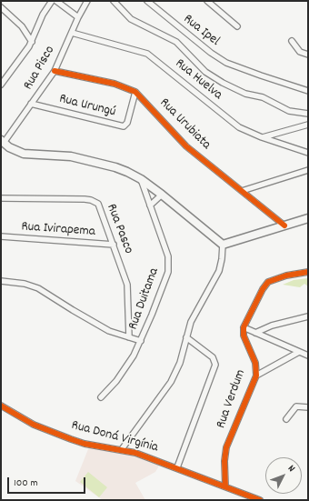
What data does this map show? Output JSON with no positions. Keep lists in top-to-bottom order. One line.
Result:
{"streets":{"street":["Rua Ipel","Rua Pisco","Rua Huelva","Rua Urungú","Rua Urubiata","Rua Pasco","Rua Ivirapema","Rua Duitama","Rua Verdum","Rua Doná Virgínia"]},"crossings":[["Rua Pisco","Rua Huelva"],["Rua Pisco","Rua Urungú"],["Rua Pisco","Rua Urubiata"],["Rua Urungú","Rua Urubiata"],["Rua Pasco","Rua Ivirapema"],["Rua Verdum","Rua Doná Virgínia"]],"scale_bar":"100 m","north":"top right"}
